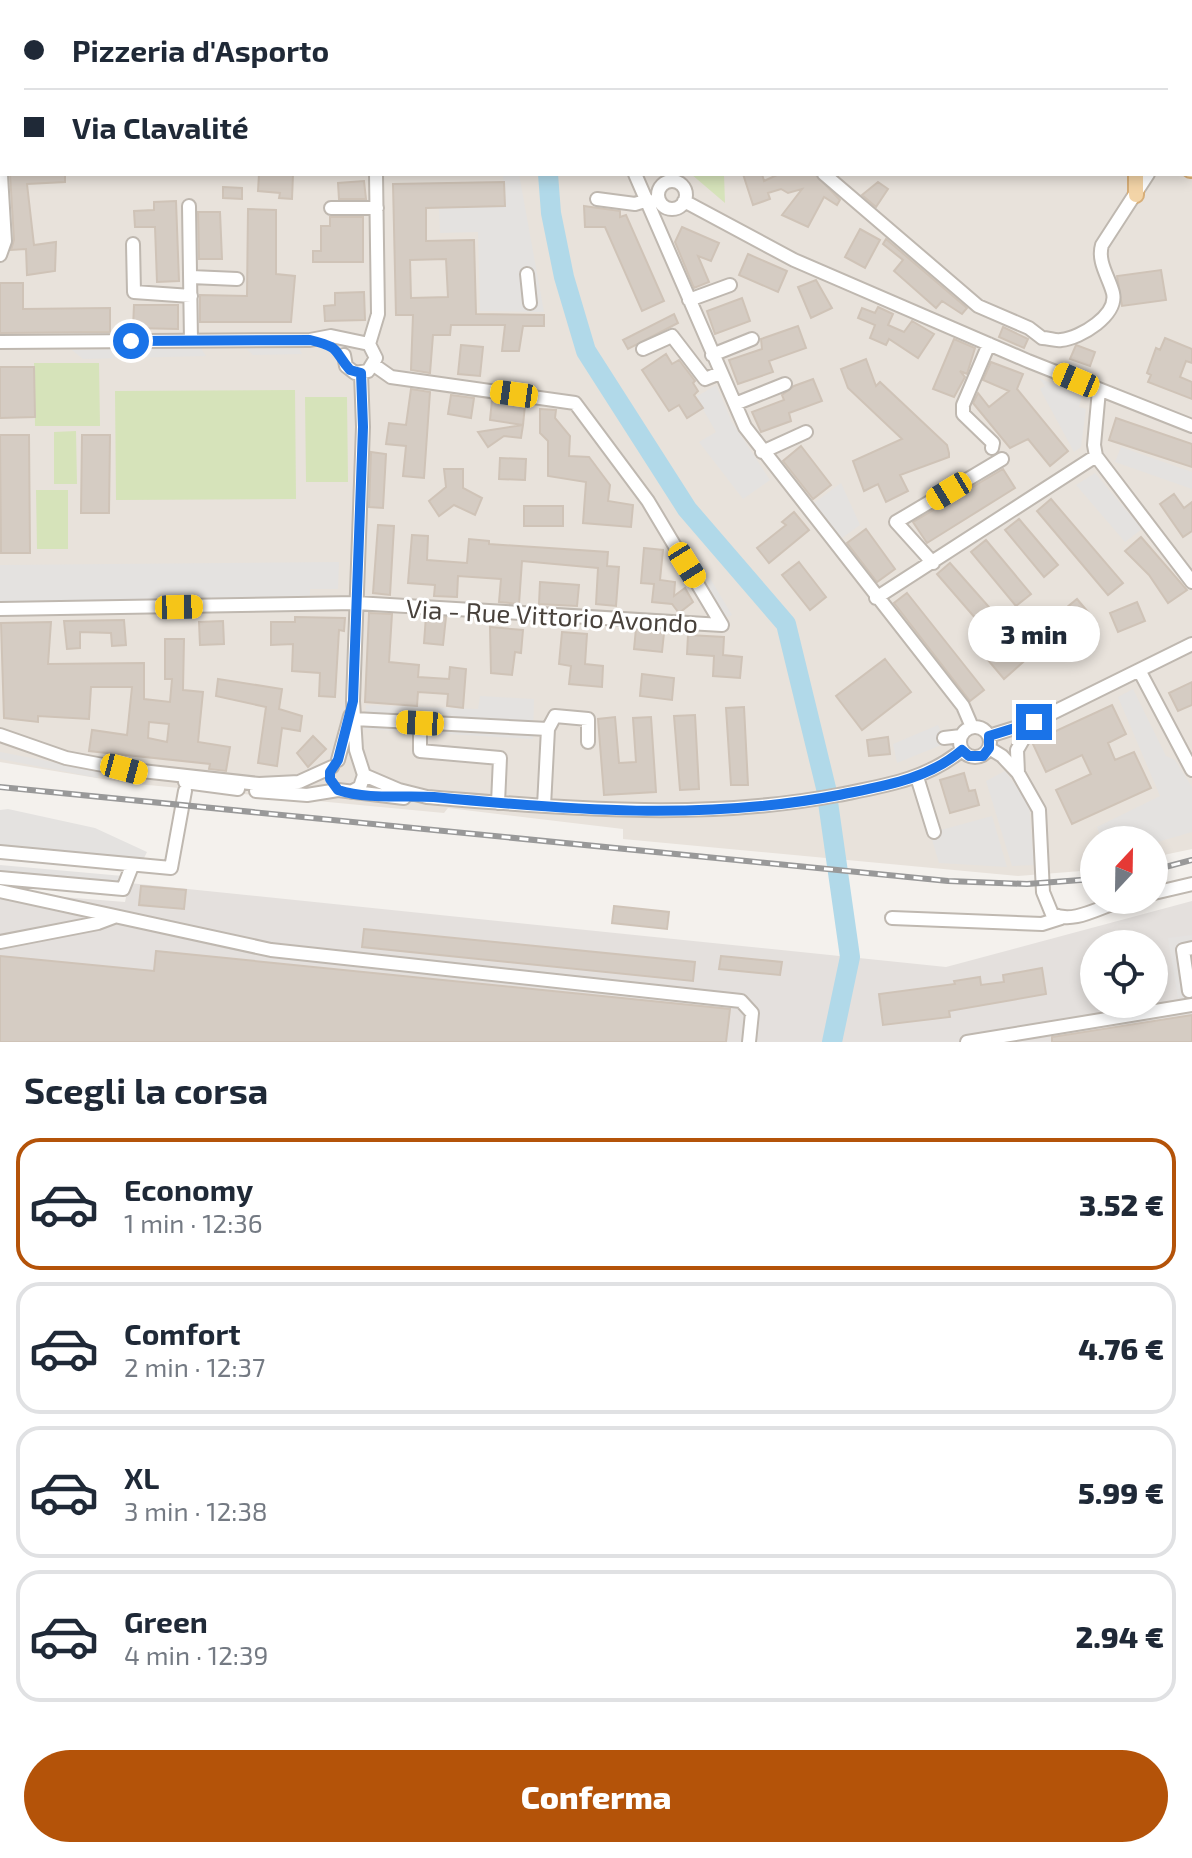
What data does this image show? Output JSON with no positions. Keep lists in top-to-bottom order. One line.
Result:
{"streets":{"street":["Via - Rue Vittorio Avondo"]},"north":"top","page":{"banner":["Pizzeria d'Asporto","Via Clavalité"],"bubble":"3 min","heading":"Scegli la corsa","list":[{"name":"Economy","note":"1 min · 12:36","value":"3.52 €"},{"name":"Comfort","note":"2 min · 12:37","value":"4.76 €"},{"name":"XL","note":"3 min · 12:38","value":"5.99 €"},{"name":"Green","note":"4 min · 12:39","value":"2.94 €"}],"buttons":"Conferma"}}
